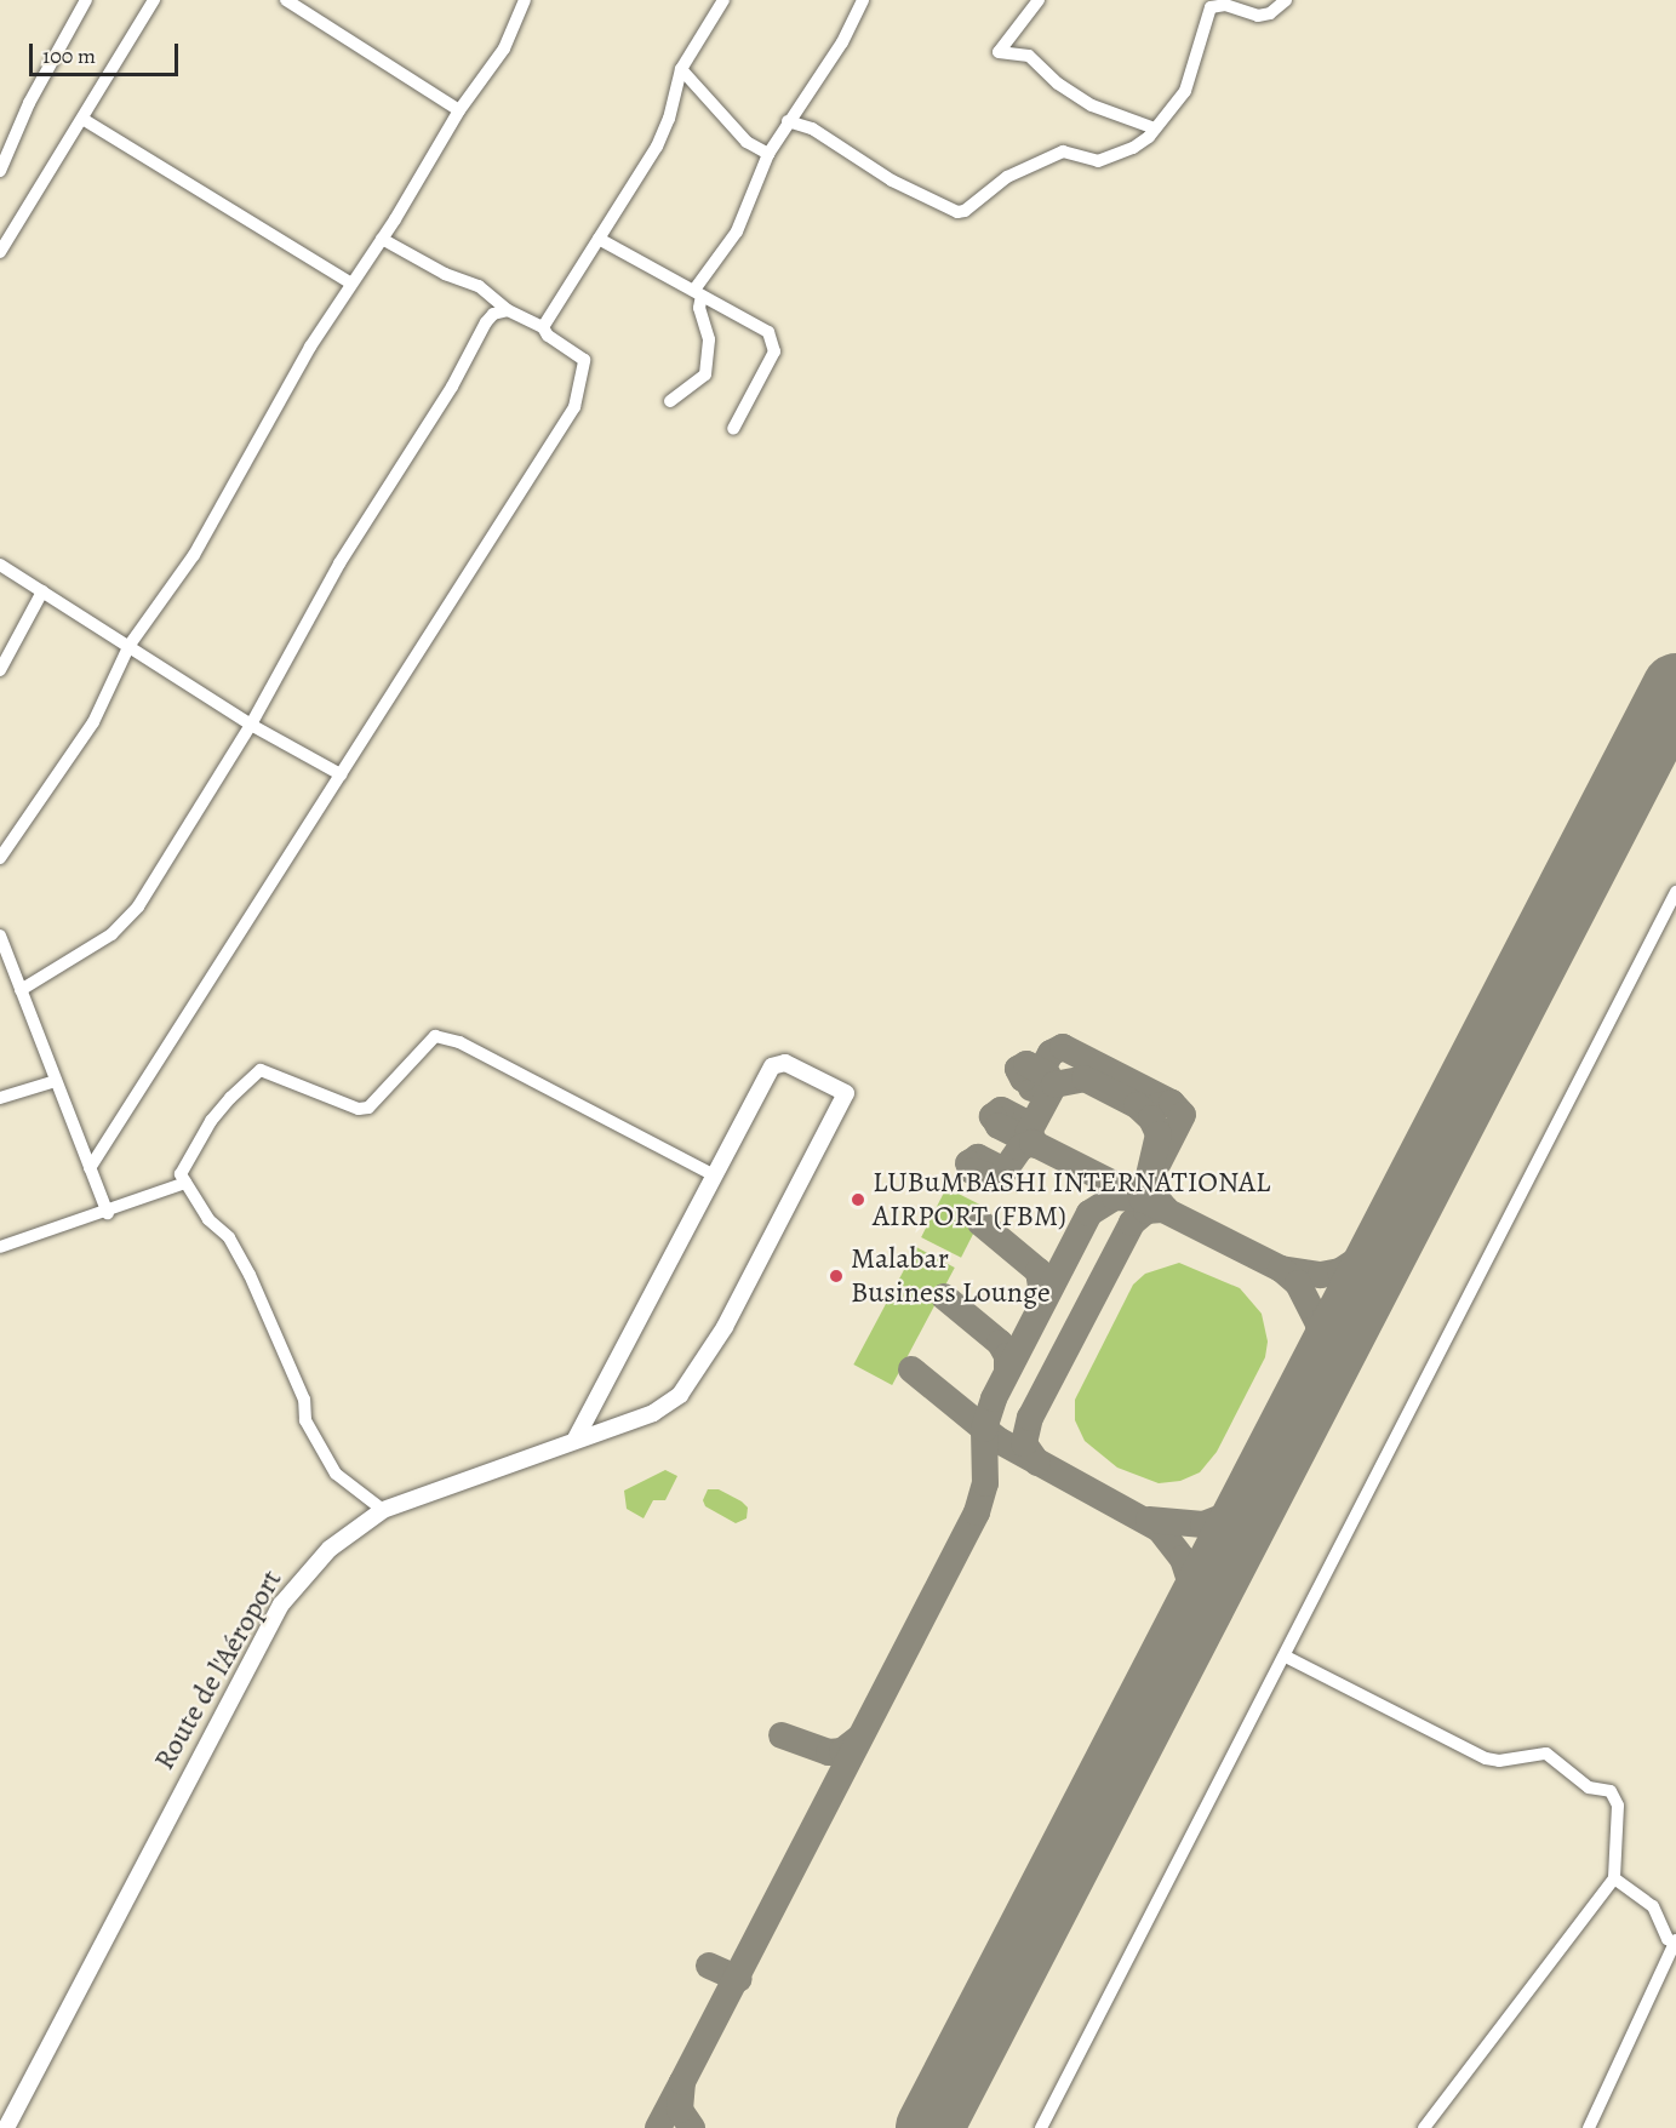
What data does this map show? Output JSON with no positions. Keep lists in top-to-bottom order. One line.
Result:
{"streets":{"main road":["Route de l'Aéroport"]},"places":["LUBuMBASHI INTERNATIONAL AIRPORT (FBM)","Malabar Business Lounge"],"scale_bar":"100 m"}
